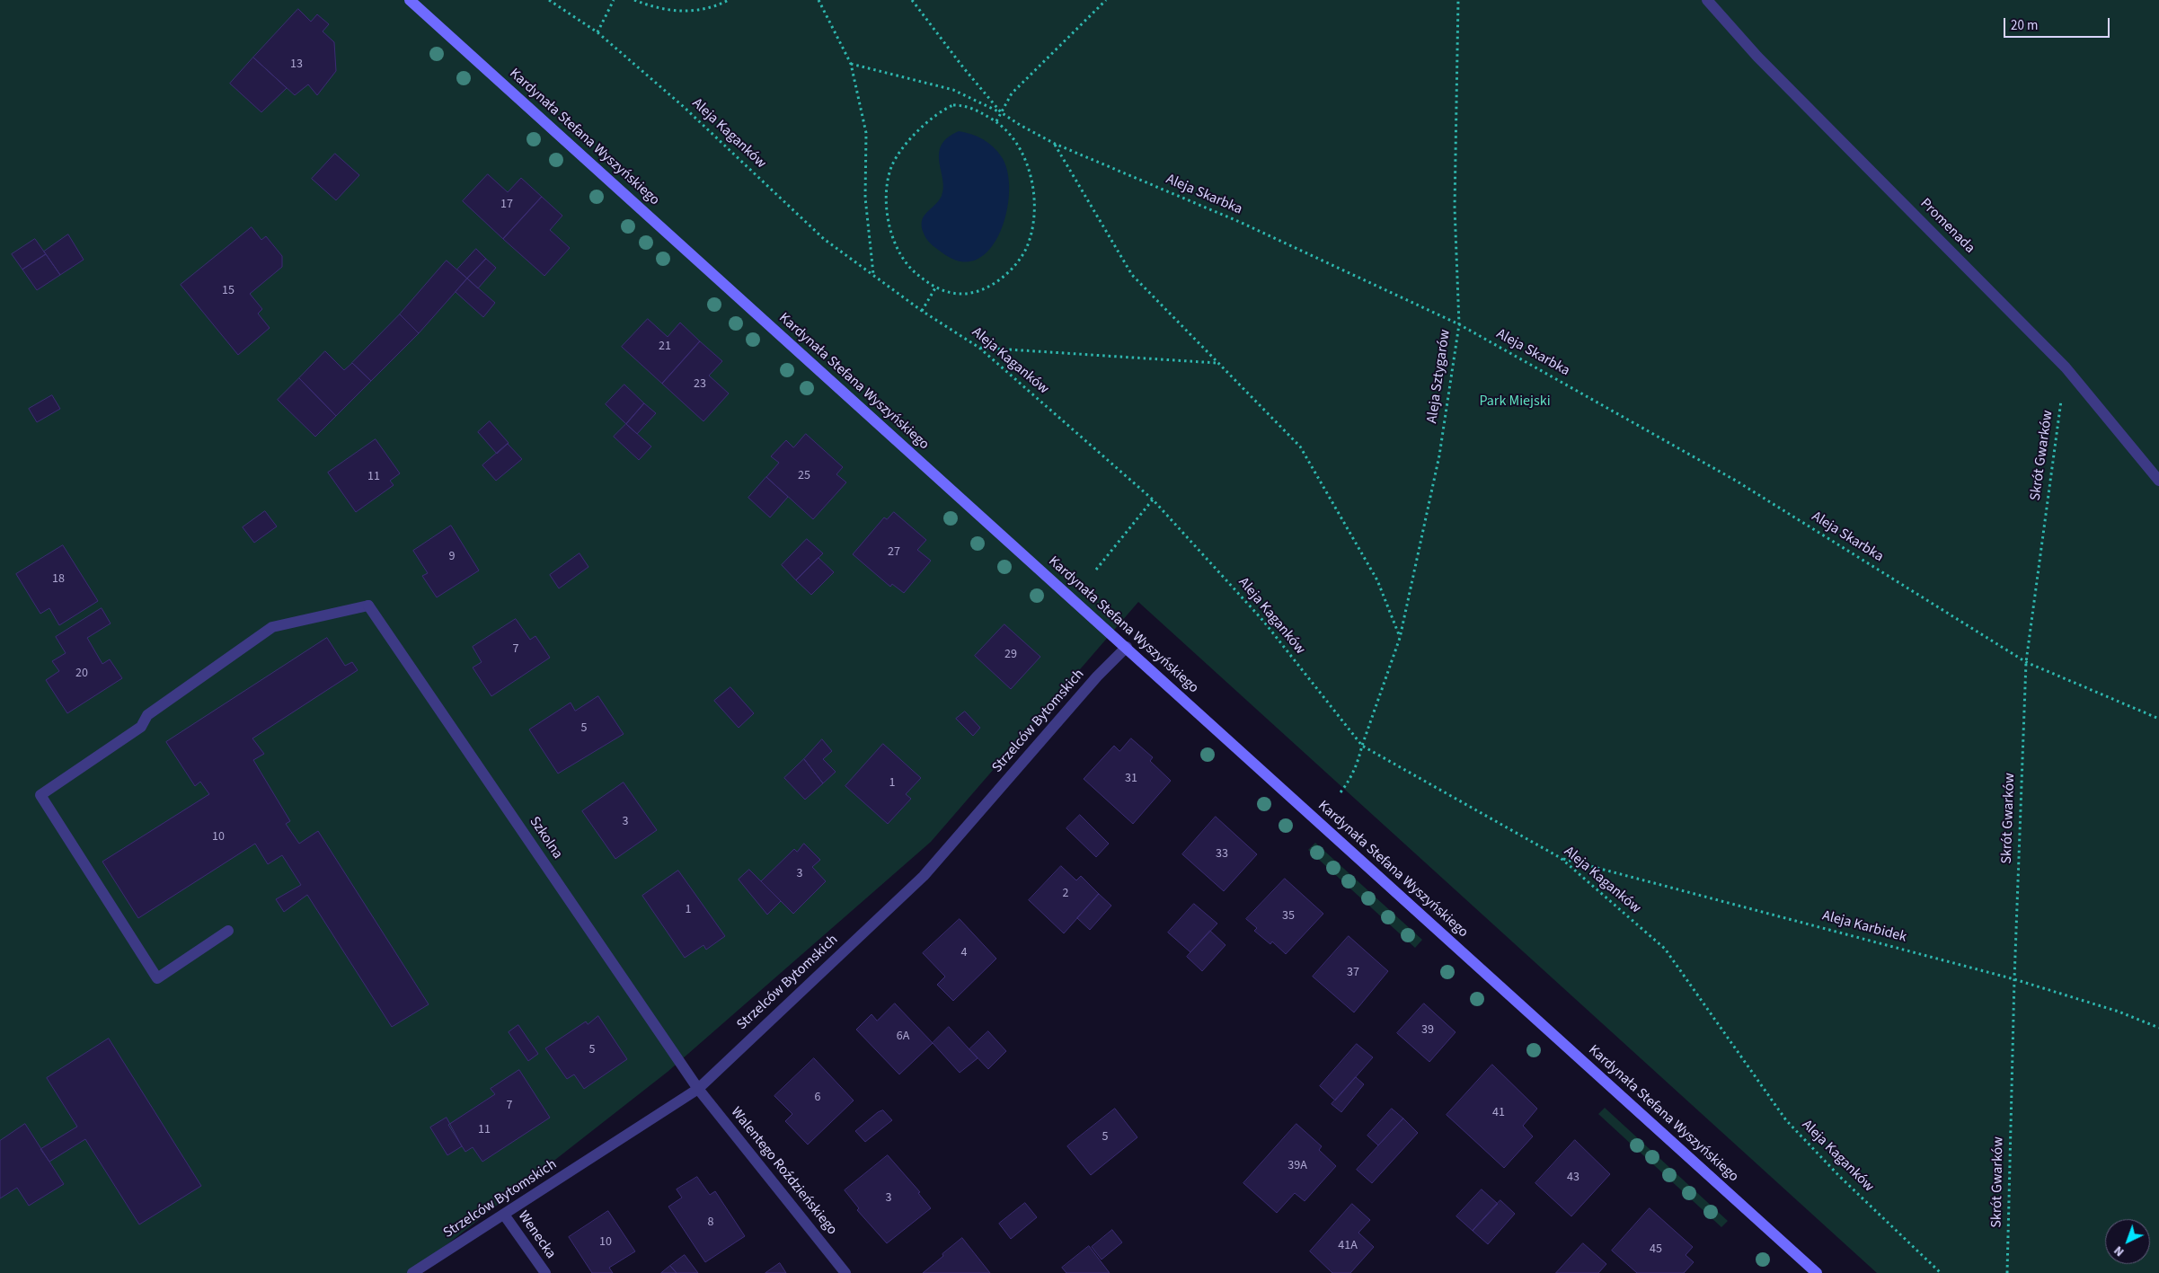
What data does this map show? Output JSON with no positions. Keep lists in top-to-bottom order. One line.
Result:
{"streets":{"street":["Kardynała Stefana Wyszyńskiego","Promenada","Strzelców Bytomskich","Szkolna","Walentego Roździeńskiego","Wenecka"],"path":["Aleja Kaganków","Aleja Skarbka","Aleja Sztygarów","Skrót Gwarków","Aleja Karbidek"]},"crossings":[["Aleja Kaganków","Aleja Sztygarów"],["Aleja Kaganków","Aleja Karbidek"],["Kardynała Stefana Wyszyńskiego","Strzelców Bytomskich"],["Aleja Skarbka","Aleja Sztygarów"],["Aleja Skarbka","Skrót Gwarków"],["Promenada","Skrót Gwarków"],["Skrót Gwarków","Aleja Karbidek"],["Strzelców Bytomskich","Szkolna"],["Strzelców Bytomskich","Walentego Roździeńskiego"],["Strzelców Bytomskich","Wenecka"],["Szkolna","Walentego Roździeńskiego"]],"parks":["Park Miejski"],"house_numbers":["13","17","15","21","23","25","11","27","9","18","7","29","20","5","31","1","3","10","33","3","2","1","35","4","37","39","6A","5","6","7","41","11","5","39A","43","3","8","10","41A","45"],"scale_bar":"20 m","north":"bottom left"}
